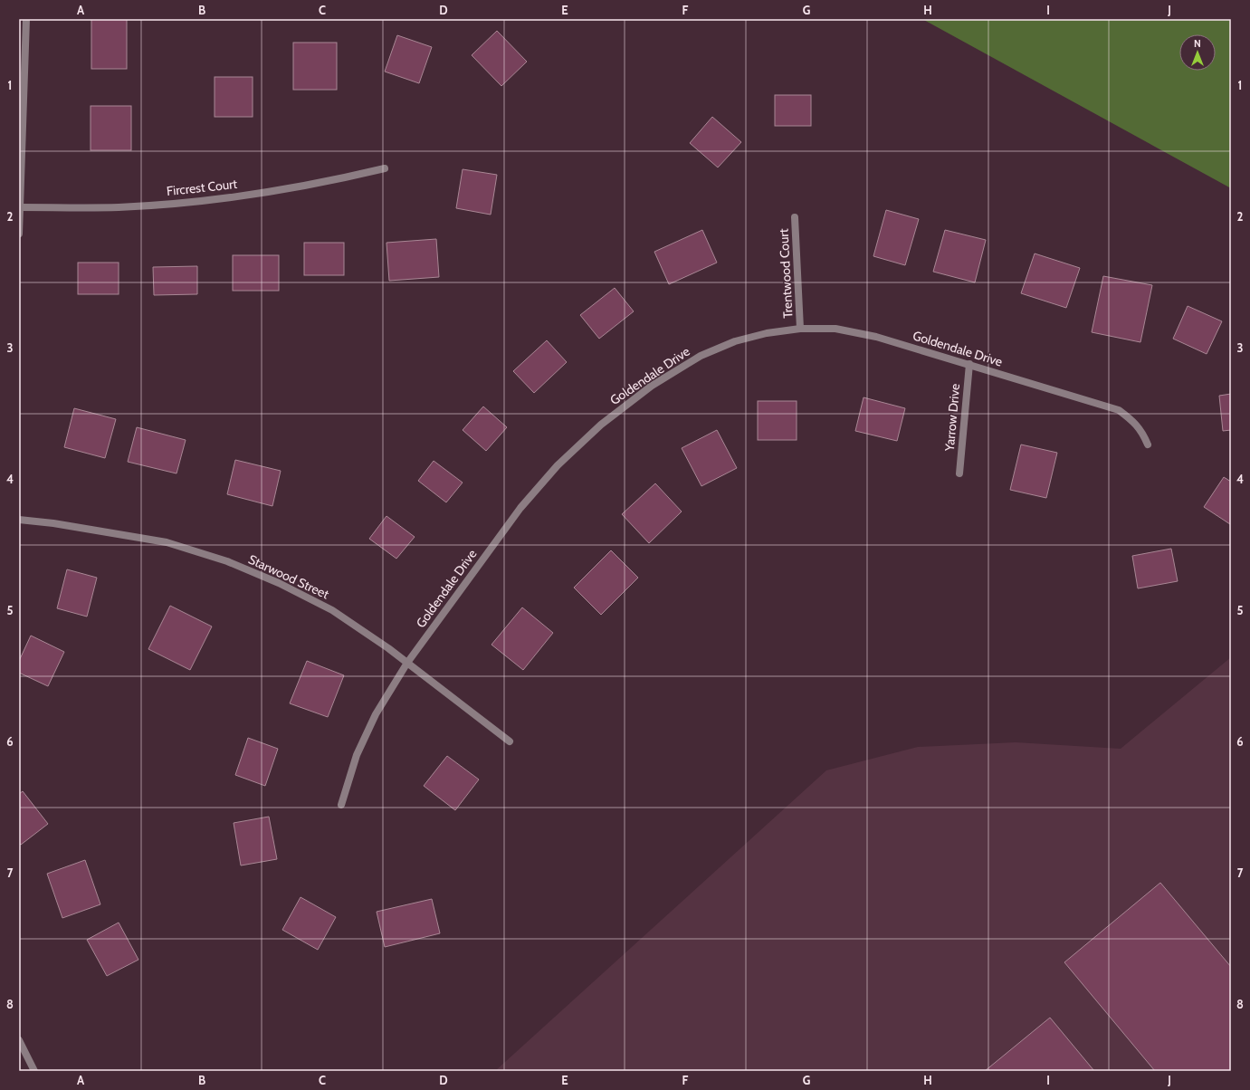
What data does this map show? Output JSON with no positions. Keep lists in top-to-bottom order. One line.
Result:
{"streets":{"street":["Fircrest Court","Trentwood Court","Goldendale Drive","Yarrow Drive","Starwood Street"]},"crossings":[["Trentwood Court","Goldendale Drive"],["Goldendale Drive","Yarrow Drive"],["Goldendale Drive","Starwood Street"]],"north":"top","grid":{"columns":["A","B","C","D","E","F","G","H","I","J"],"rows":["1","2","3","4","5","6","7","8"]}}
